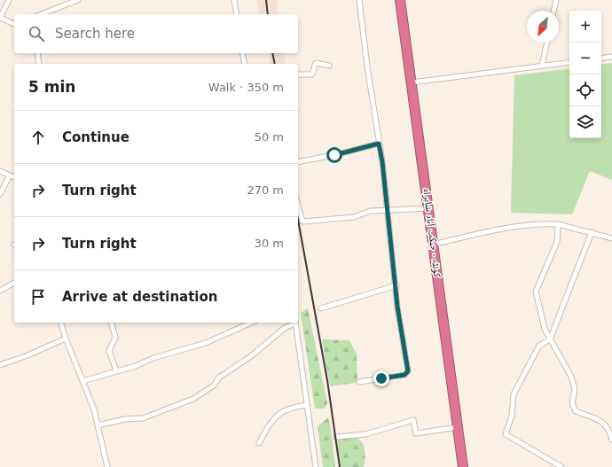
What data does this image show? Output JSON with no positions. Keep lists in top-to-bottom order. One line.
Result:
{"streets":{"highway":["کوئٹہ - جیکب آباد شاہراہ"]},"north":"bottom left","page":{"map_buttons":["+","−"],"search":"Search here","heading":["5 min","Walk · 350 m"],"list":[["Continue","50 m"],["Turn right","270 m"],["Turn right","30 m"],"Arrive at destination"]}}
